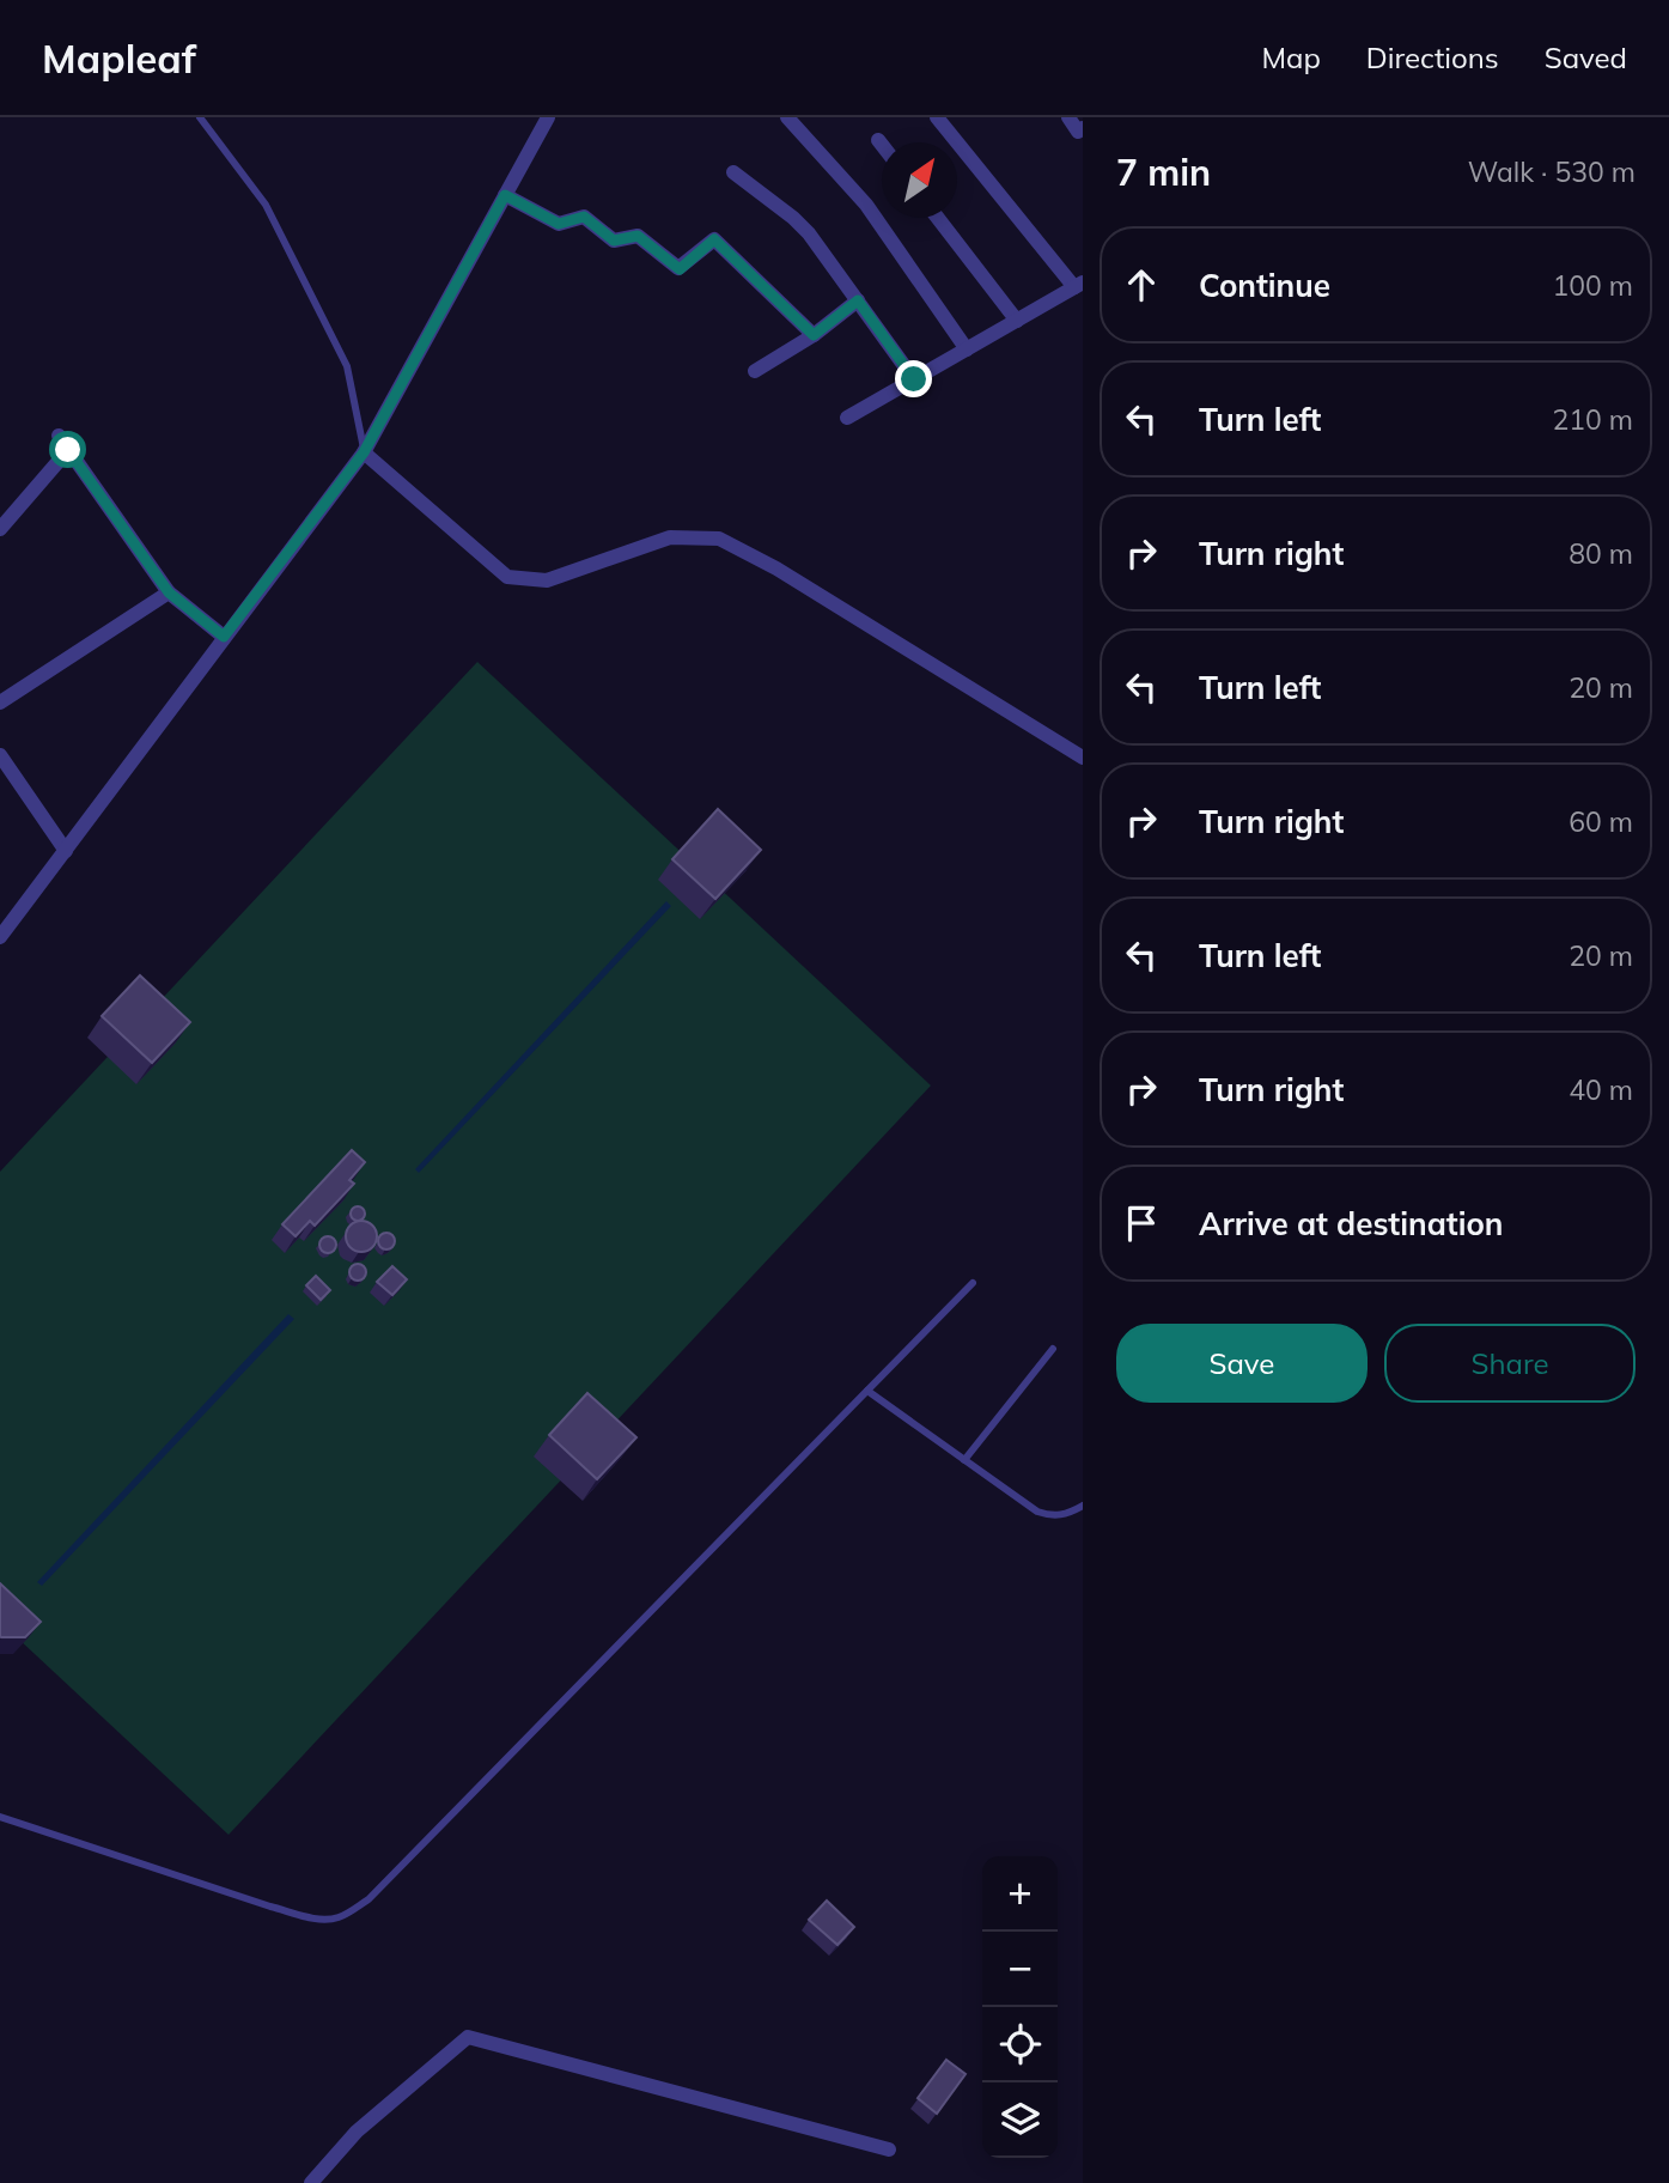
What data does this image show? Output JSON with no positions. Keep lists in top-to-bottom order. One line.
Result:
{"north":"top right","page":{"header":"Mapleaf","nav":["Map","Directions","Saved"],"heading":["7 min","Walk · 530 m"],"list":[["Continue","100 m"],["Turn left","210 m"],["Turn right","80 m"],["Turn left","20 m"],["Turn right","60 m"],["Turn left","20 m"],["Turn right","40 m"],"Arrive at destination"],"buttons":["Save","Share"],"map_buttons":["+","−"]}}
